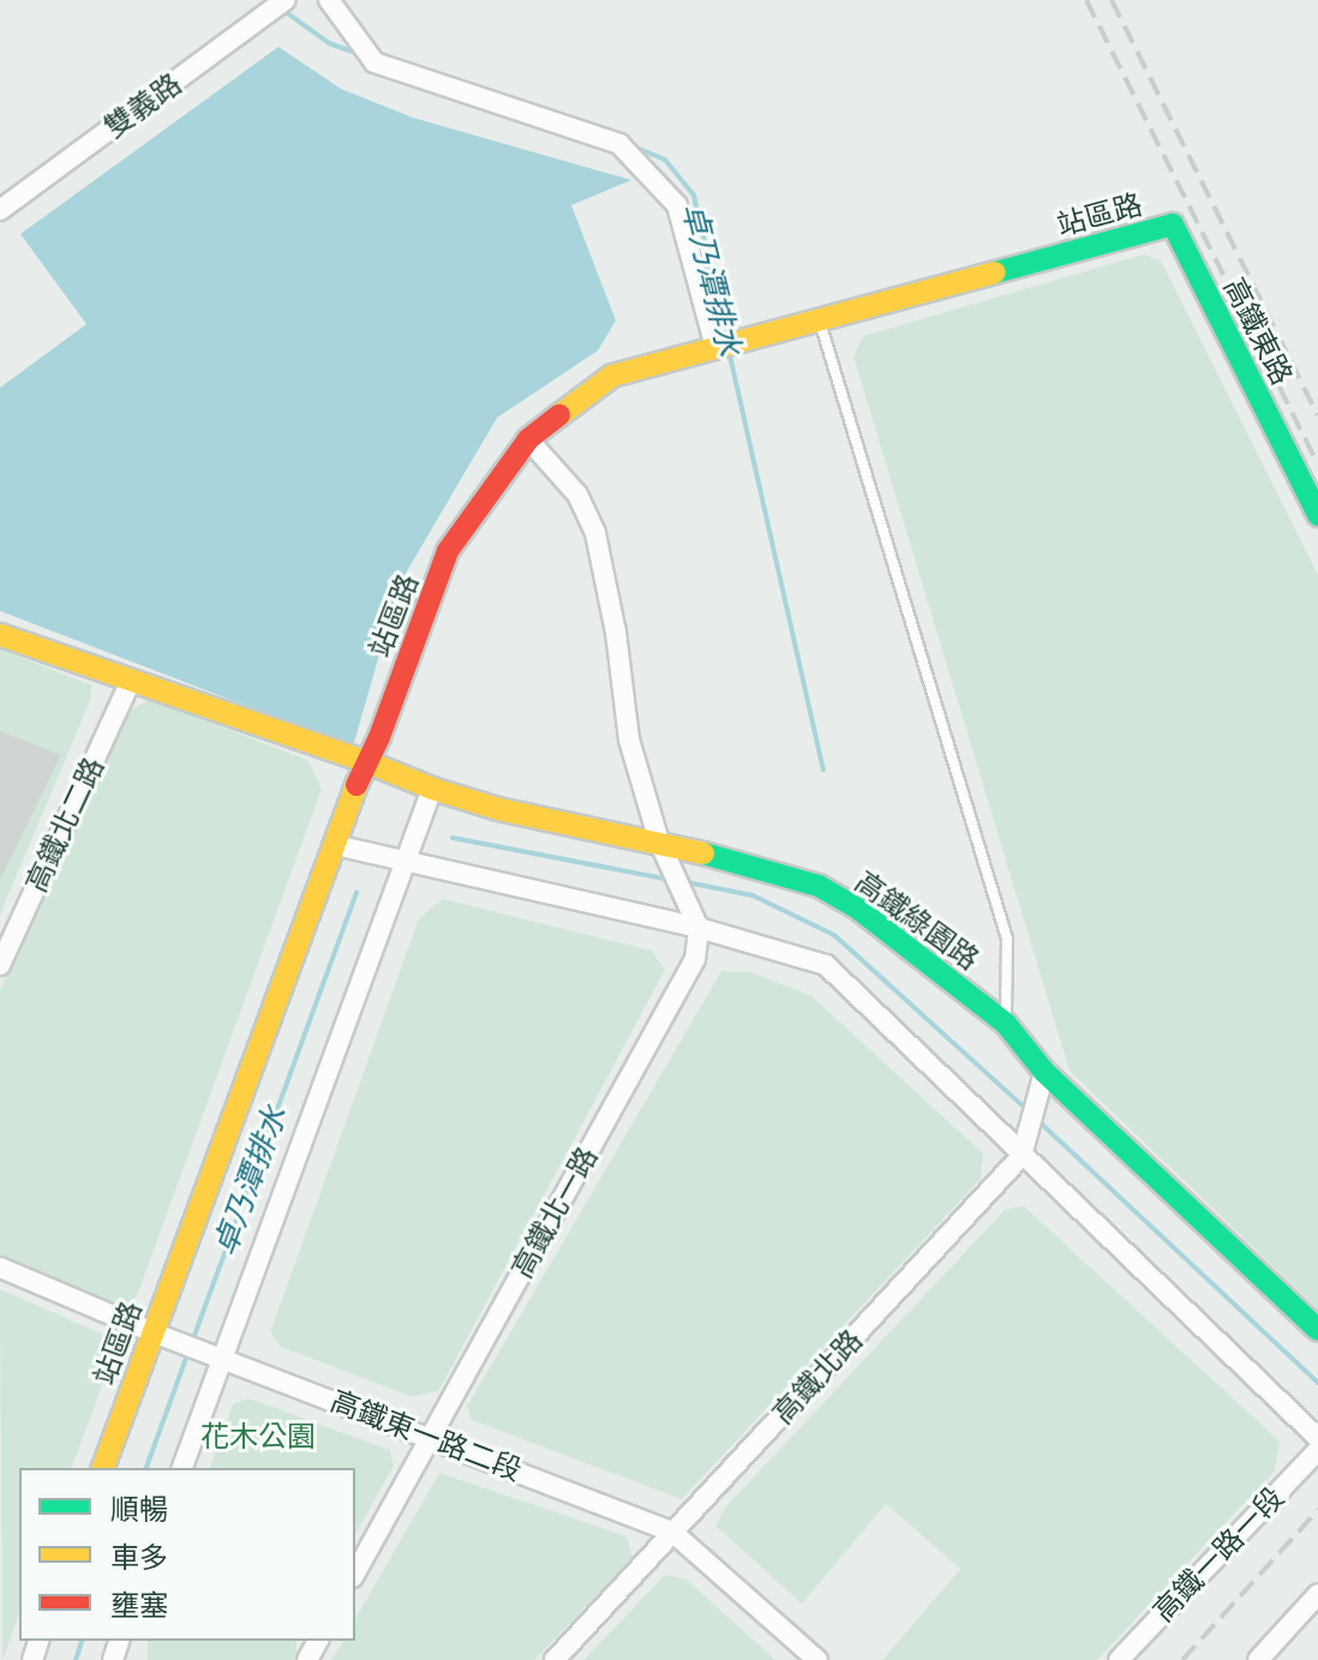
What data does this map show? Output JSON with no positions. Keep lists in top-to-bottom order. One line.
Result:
{"streets":{"street":["雙義路","站區路","高鐵東路","高鐵北二路","高鐵綠園路","高鐵北一路","高鐵北路","高鐵東一路二段","高鐵一路一段"]},"crossings":[["站區路","高鐵東路"],["站區路","高鐵綠園路"],["站區路","高鐵東一路二段"],["高鐵北二路","高鐵綠園路"],["高鐵綠園路","高鐵北路"],["高鐵北一路","高鐵東一路二段"],["高鐵北路","高鐵東一路二段"]],"water":["卓乃潭排水"],"parks":["花木公園"],"legend":["順暢","車多","壅塞"]}
